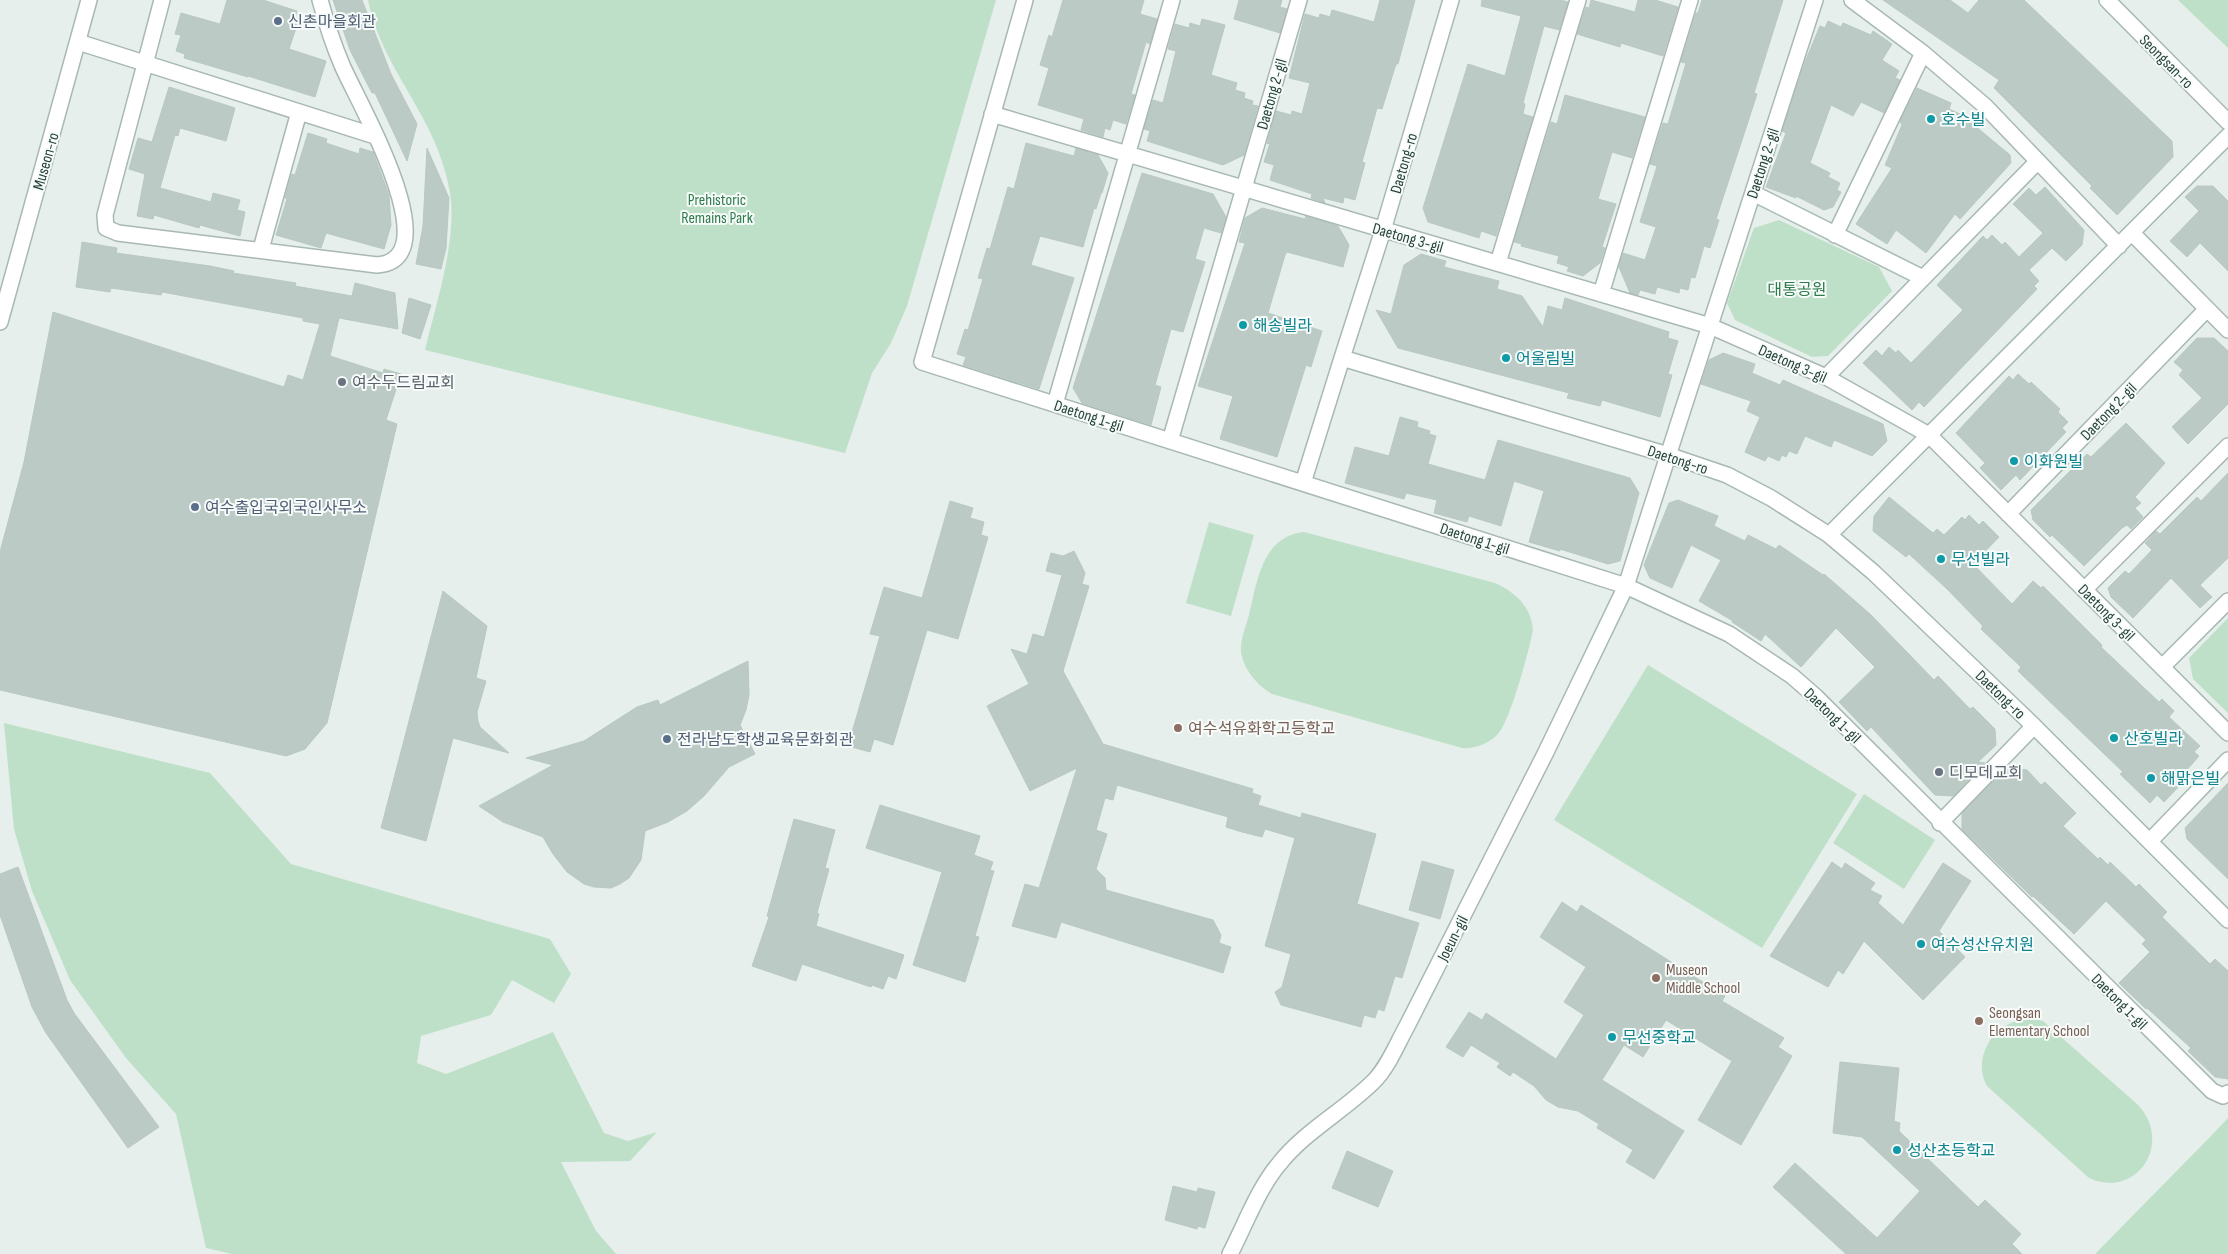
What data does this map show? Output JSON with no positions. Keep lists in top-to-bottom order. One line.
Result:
{"streets":{"street":["Seongsan-ro","Daetong 2-gil","Museon-ro","Daetong-ro","Daetong 3-gil","Daetong 1-gil","Joeun-gil"]},"crossings":[["Daetong 2-gil","Daetong-ro"],["Daetong 2-gil","Daetong 3-gil"],["Daetong 2-gil","Joeun-gil"],["Daetong-ro","Daetong 3-gil"],["Daetong-ro","Joeun-gil"],["Daetong 3-gil","Daetong 1-gil"],["Daetong 1-gil","Joeun-gil"]],"parks":["Prehistoric Remains Park","대통공원"],"places":["신촌마을회관","호수빌","해송빌라","어울림빌","여수두드림교회","이화원빌","여수출입국외국인사무소","무선빌라","여수석유화학고등학교","산호빌라","전라남도학생교육문화회관","디모데교회","해맑은빌","여수성산유치원","Museon Middle School","Seongsan Elementary School","무선중학교","성산초등학교"]}
